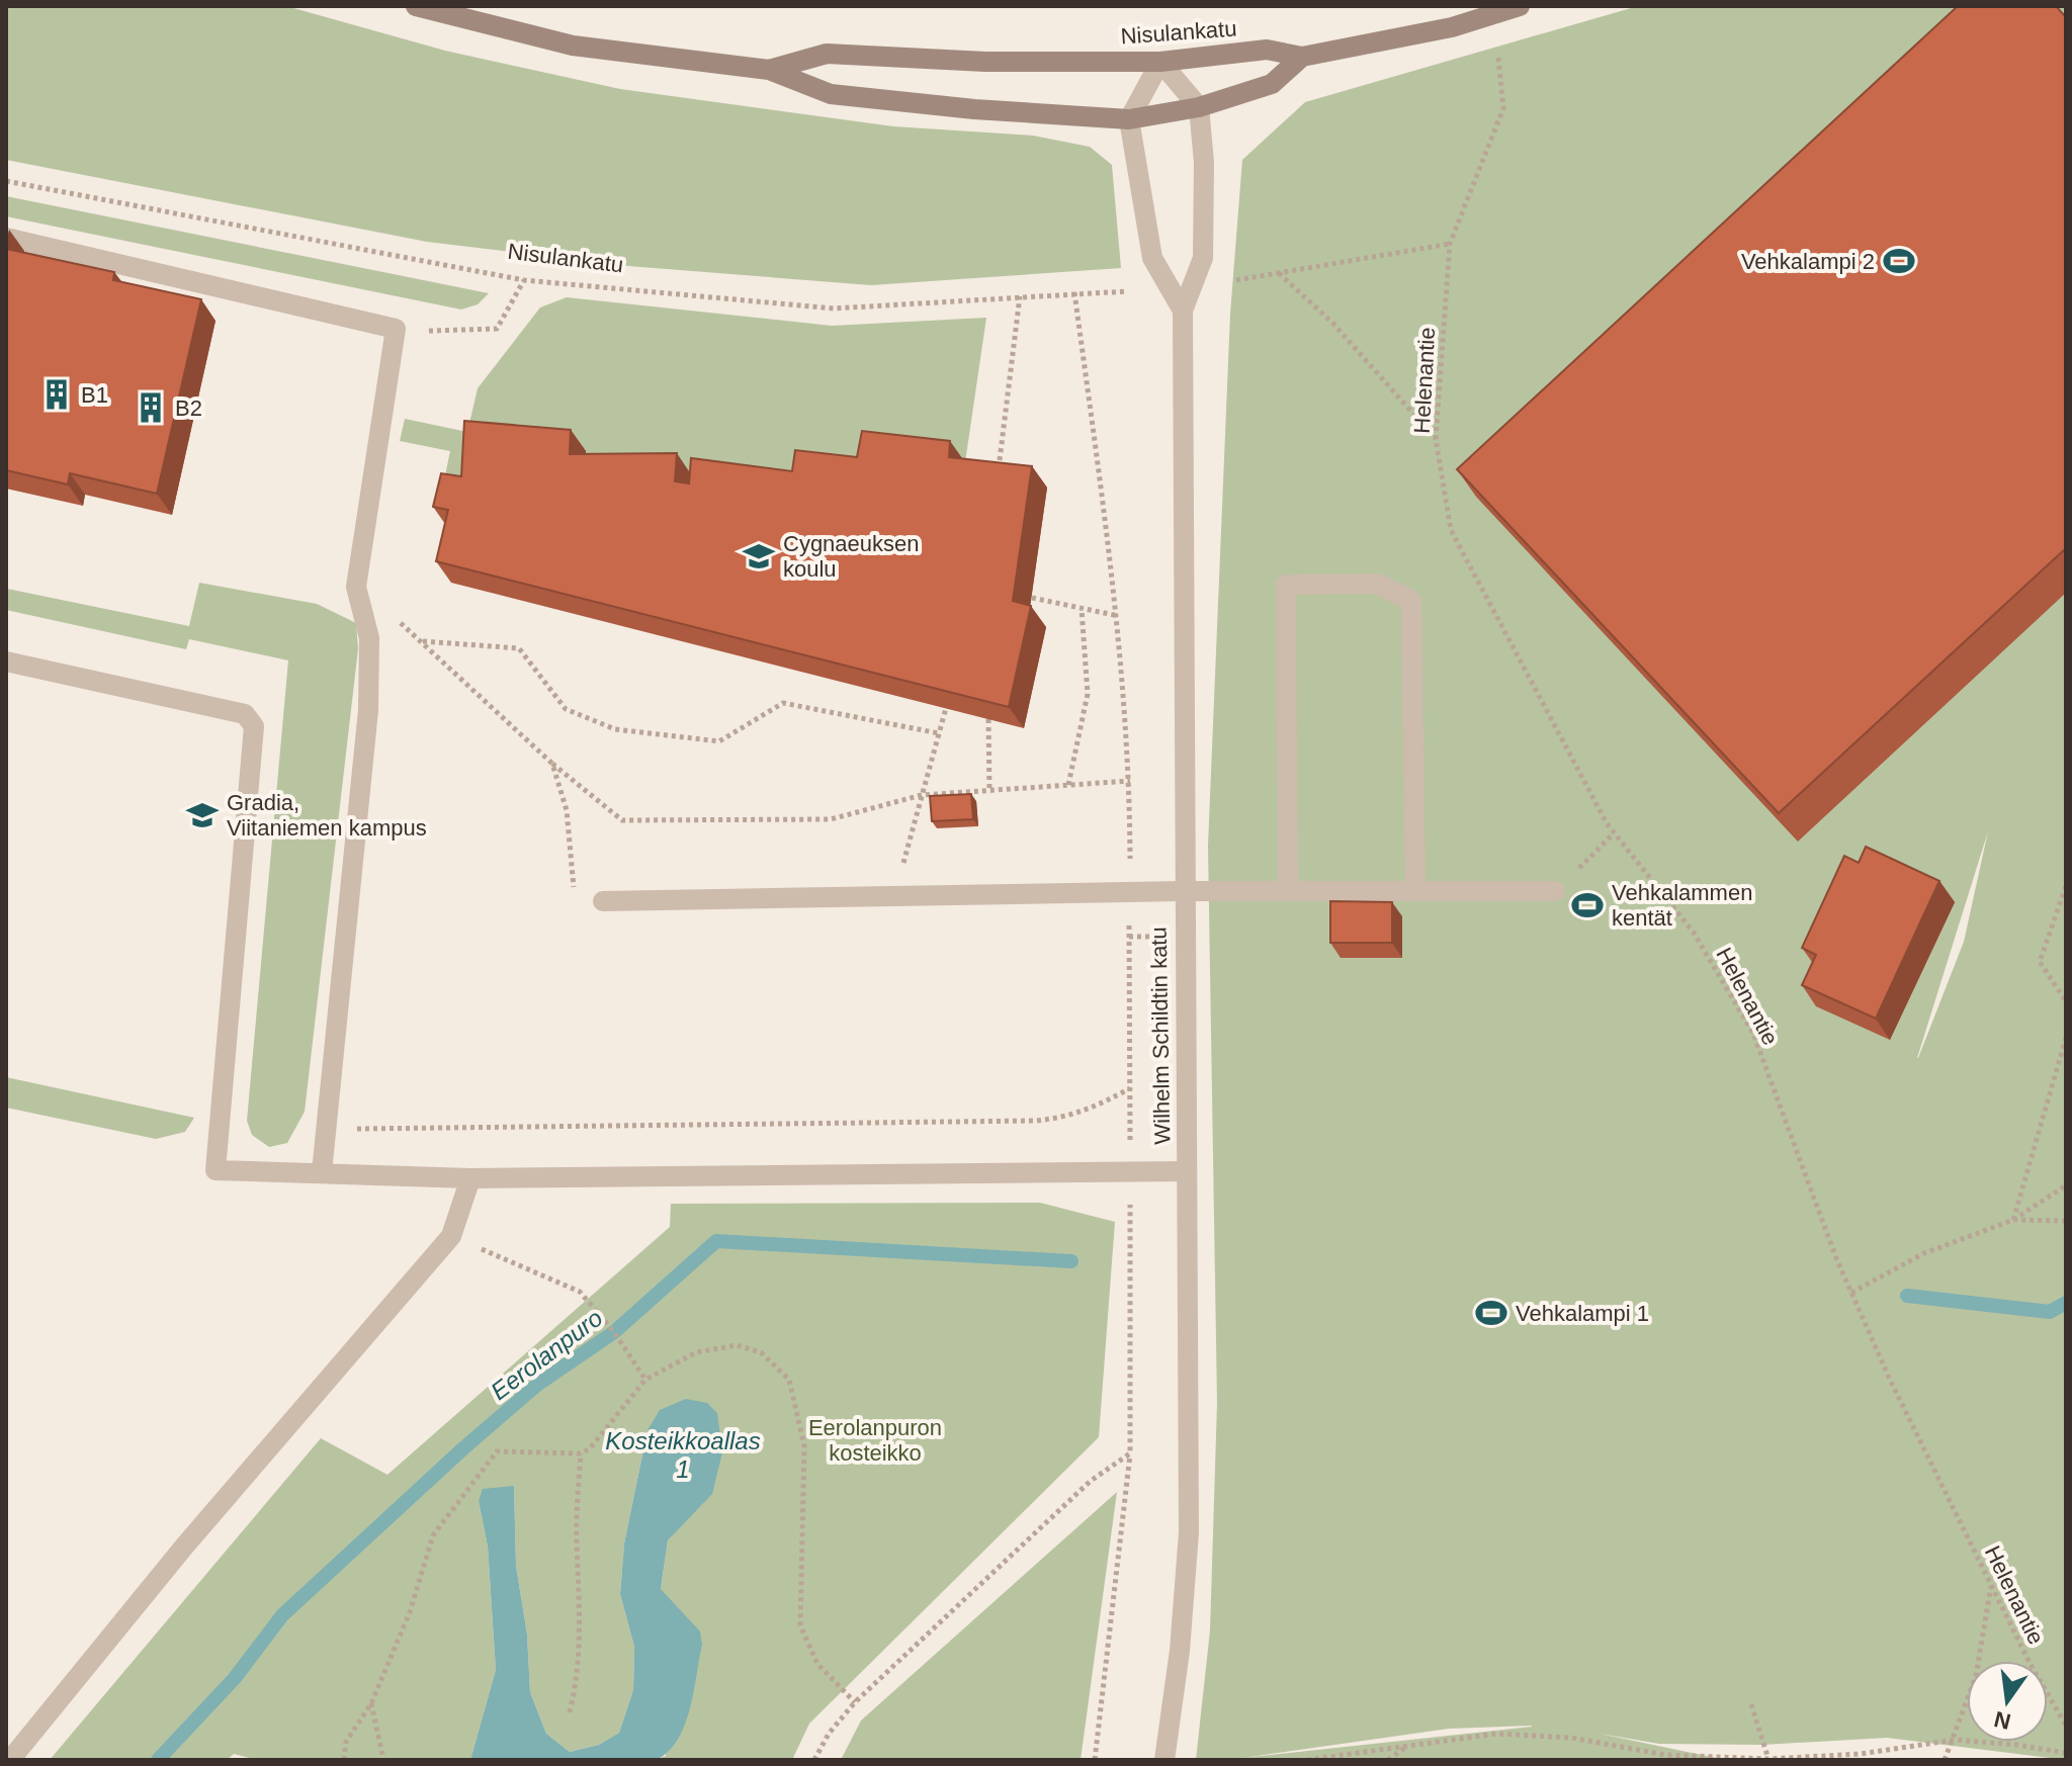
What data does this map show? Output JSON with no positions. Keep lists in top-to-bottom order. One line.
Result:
{"streets":{"main road":["Nisulankatu"],"street":["Wilhelm Schildtin katu"],"path":["Helenantie"]},"crossings":[["Nisulankatu","Wilhelm Schildtin katu"]],"water":["Eerolanpuro","Kosteikkoallas 1"],"parks":["Eerolanpuron kosteikko"],"places":{"sports":["Vehkalampi 2","Vehkalammen kentät","Vehkalampi 1"],"building":["B1","B2"],"school or university":["Cygnaeuksen koulu","Gradia, Viitaniemen kampus"]},"north":"bottom"}
